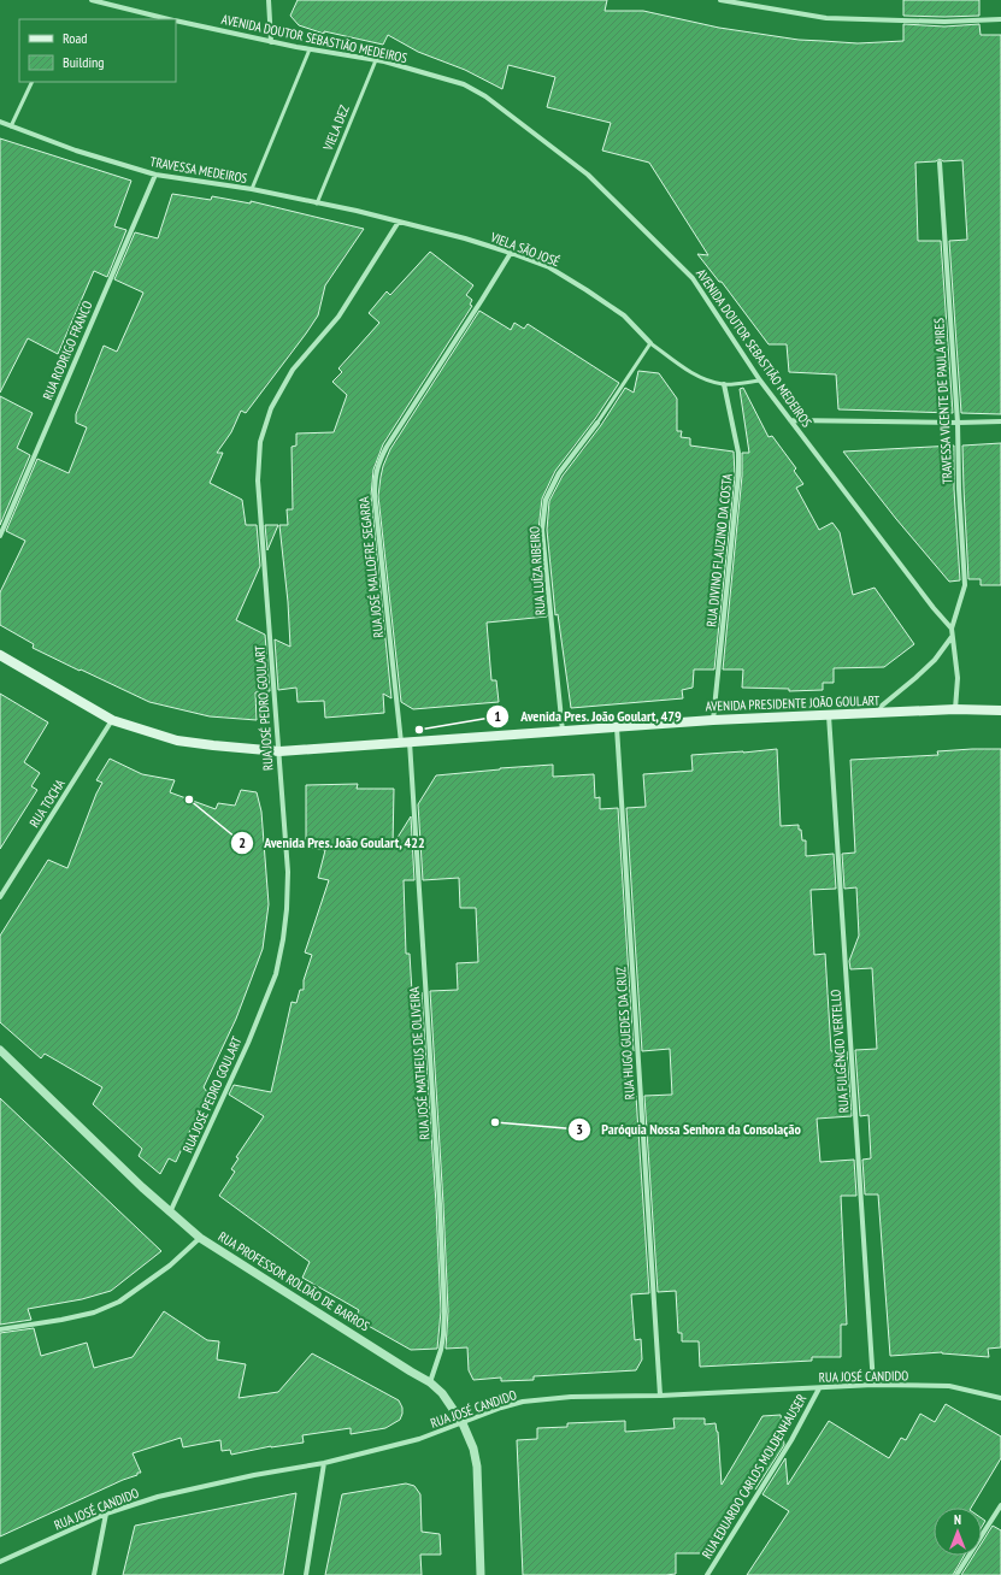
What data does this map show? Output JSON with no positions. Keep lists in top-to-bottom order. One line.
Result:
{"streets":{"main road":["AVENIDA PRESIDENTE JOÃO GOULART"],"street":["AVENIDA DOUTOR SEBASTIÃO MEDEIROS","TRAVESSA MEDEIROS","VIELA SÃO JOSÉ","RUA RODRIGO FRANCO","TRAVESSA VICENTE DE PAULA PIRES","RUA DIVINO FLAUZINO DA COSTA","RUA JOSÉ MALLOFRE SEGARRA","RUA LUÍZA RIBEIRO","RUA JOSÉ PEDRO GOULART","RUA TOCHA","RUA HUGO GUEDES DA CRUZ","RUA FULGÊNCIO VERTELLO","RUA JOSÉ MATHEUS DE OLIVEIRA","RUA PROFESSOR ROLDÃO DE BARROS","RUA JOSÉ CANDIDO","RUA EDUARDO CARLOS MOLDENHAUSER"],"lane":["VIELA DEZ"]},"crossings":[["AVENIDA DOUTOR SEBASTIÃO MEDEIROS","VIELA DEZ"],["AVENIDA DOUTOR SEBASTIÃO MEDEIROS","TRAVESSA VICENTE DE PAULA PIRES"],["VIELA DEZ","TRAVESSA MEDEIROS"],["TRAVESSA MEDEIROS","VIELA SÃO JOSÉ"],["TRAVESSA MEDEIROS","RUA RODRIGO FRANCO"],["TRAVESSA MEDEIROS","RUA JOSÉ PEDRO GOULART"],["VIELA SÃO JOSÉ","RUA JOSÉ MALLOFRE SEGARRA"],["VIELA SÃO JOSÉ","RUA JOSÉ PEDRO GOULART"],["TRAVESSA VICENTE DE PAULA PIRES","AVENIDA PRESIDENTE JOÃO GOULART"],["RUA DIVINO FLAUZINO DA COSTA","AVENIDA PRESIDENTE JOÃO GOULART"],["RUA JOSÉ MALLOFRE SEGARRA","AVENIDA PRESIDENTE JOÃO GOULART"],["RUA JOSÉ MALLOFRE SEGARRA","RUA JOSÉ MATHEUS DE OLIVEIRA"],["RUA LUÍZA RIBEIRO","AVENIDA PRESIDENTE JOÃO GOULART"],["AVENIDA PRESIDENTE JOÃO GOULART","RUA JOSÉ PEDRO GOULART"],["AVENIDA PRESIDENTE JOÃO GOULART","RUA TOCHA"],["AVENIDA PRESIDENTE JOÃO GOULART","RUA HUGO GUEDES DA CRUZ"],["AVENIDA PRESIDENTE JOÃO GOULART","RUA FULGÊNCIO VERTELLO"],["AVENIDA PRESIDENTE JOÃO GOULART","RUA JOSÉ MATHEUS DE OLIVEIRA"],["RUA JOSÉ PEDRO GOULART","RUA PROFESSOR ROLDÃO DE BARROS"],["RUA HUGO GUEDES DA CRUZ","RUA JOSÉ CANDIDO"],["RUA FULGÊNCIO VERTELLO","RUA JOSÉ CANDIDO"],["RUA JOSÉ MATHEUS DE OLIVEIRA","RUA PROFESSOR ROLDÃO DE BARROS"],["RUA PROFESSOR ROLDÃO DE BARROS","RUA JOSÉ CANDIDO"],["RUA JOSÉ CANDIDO","RUA EDUARDO CARLOS MOLDENHAUSER"]],"places":["Avenida Pres. João Goulart, 479","Avenida Pres. João Goulart, 422","Paróquia Nossa Senhora da Consolação"],"legend":["Road","Building"],"north":"top"}
